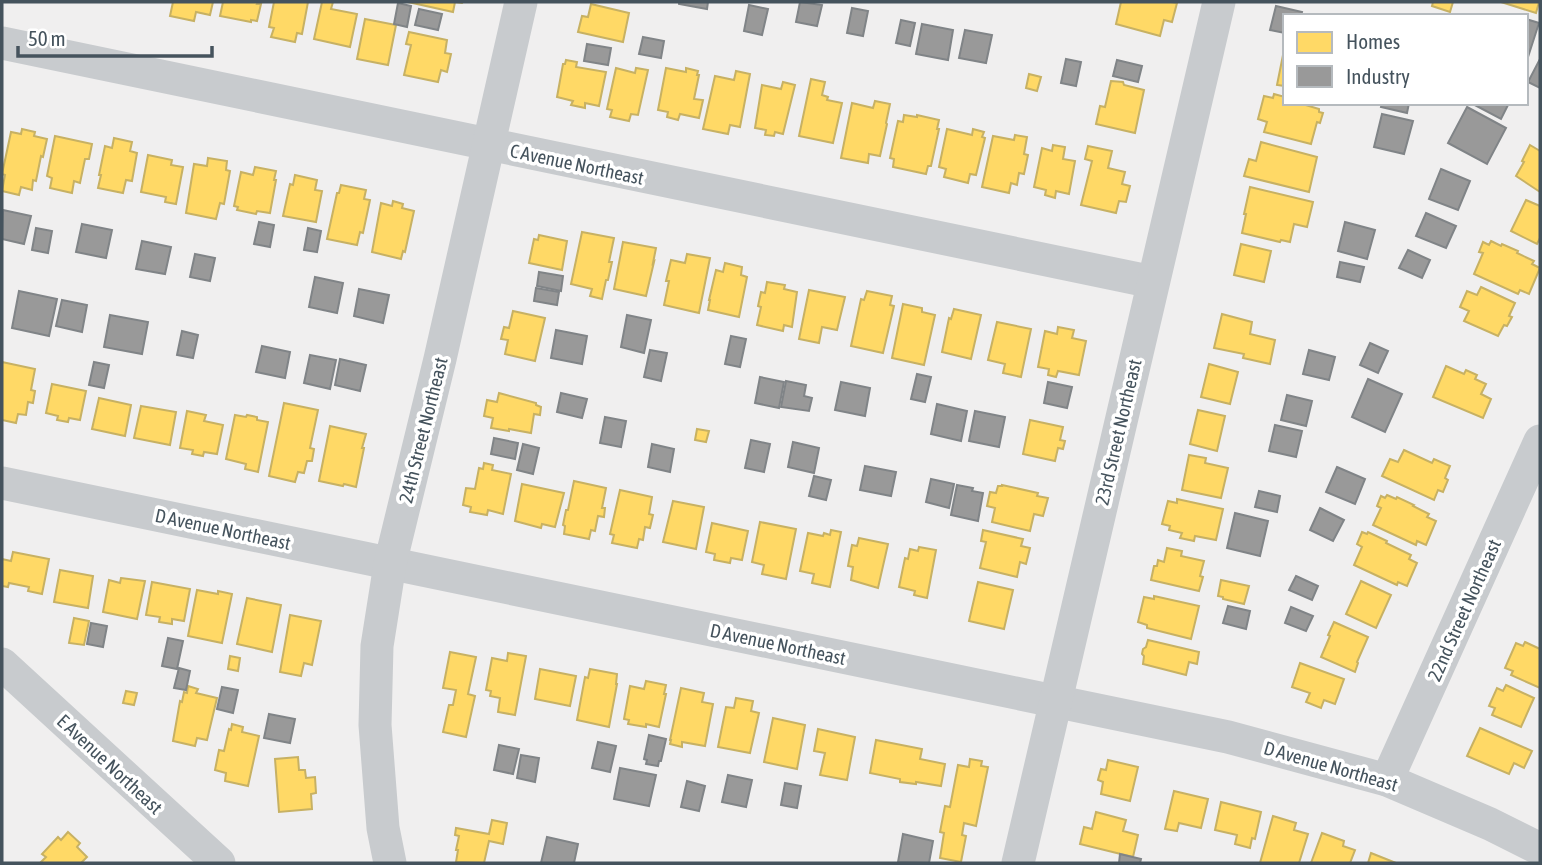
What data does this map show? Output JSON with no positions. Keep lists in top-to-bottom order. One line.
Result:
{"streets":{"street":["C Avenue Northeast","24th Street Northeast","23rd Street Northeast","D Avenue Northeast","22nd Street Northeast","E Avenue Northeast"]},"crossings":[["C Avenue Northeast","24th Street Northeast"],["C Avenue Northeast","23rd Street Northeast"],["24th Street Northeast","D Avenue Northeast"],["23rd Street Northeast","D Avenue Northeast"],["D Avenue Northeast","22nd Street Northeast"]],"legend":["Homes","Industry"],"scale_bar":"50 m"}
